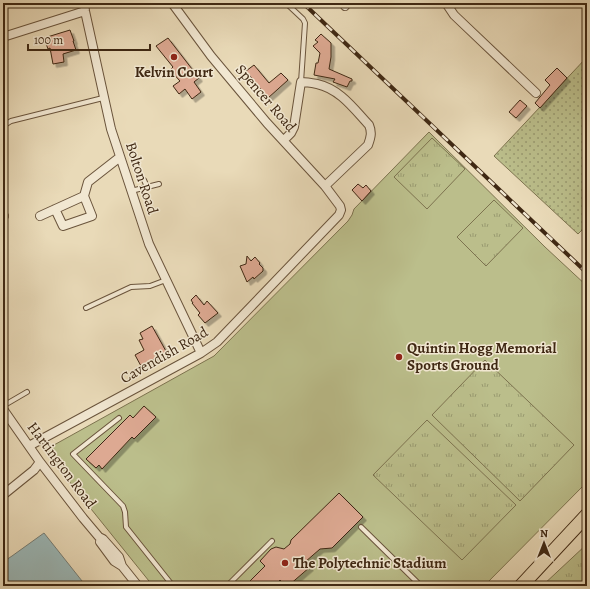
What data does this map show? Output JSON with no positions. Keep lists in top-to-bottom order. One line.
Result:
{"streets":{"street":["Spencer Road","Bolton Road","Cavendish Road","Hartington Road"]},"crossings":[["Spencer Road","Cavendish Road"],["Bolton Road","Cavendish Road"],["Cavendish Road","Hartington Road"]],"places":["Kelvin Court","Quintin Hogg Memorial Sports Ground","The Polytechnic Stadium"],"scale_bar":"100 m","north":"top"}
